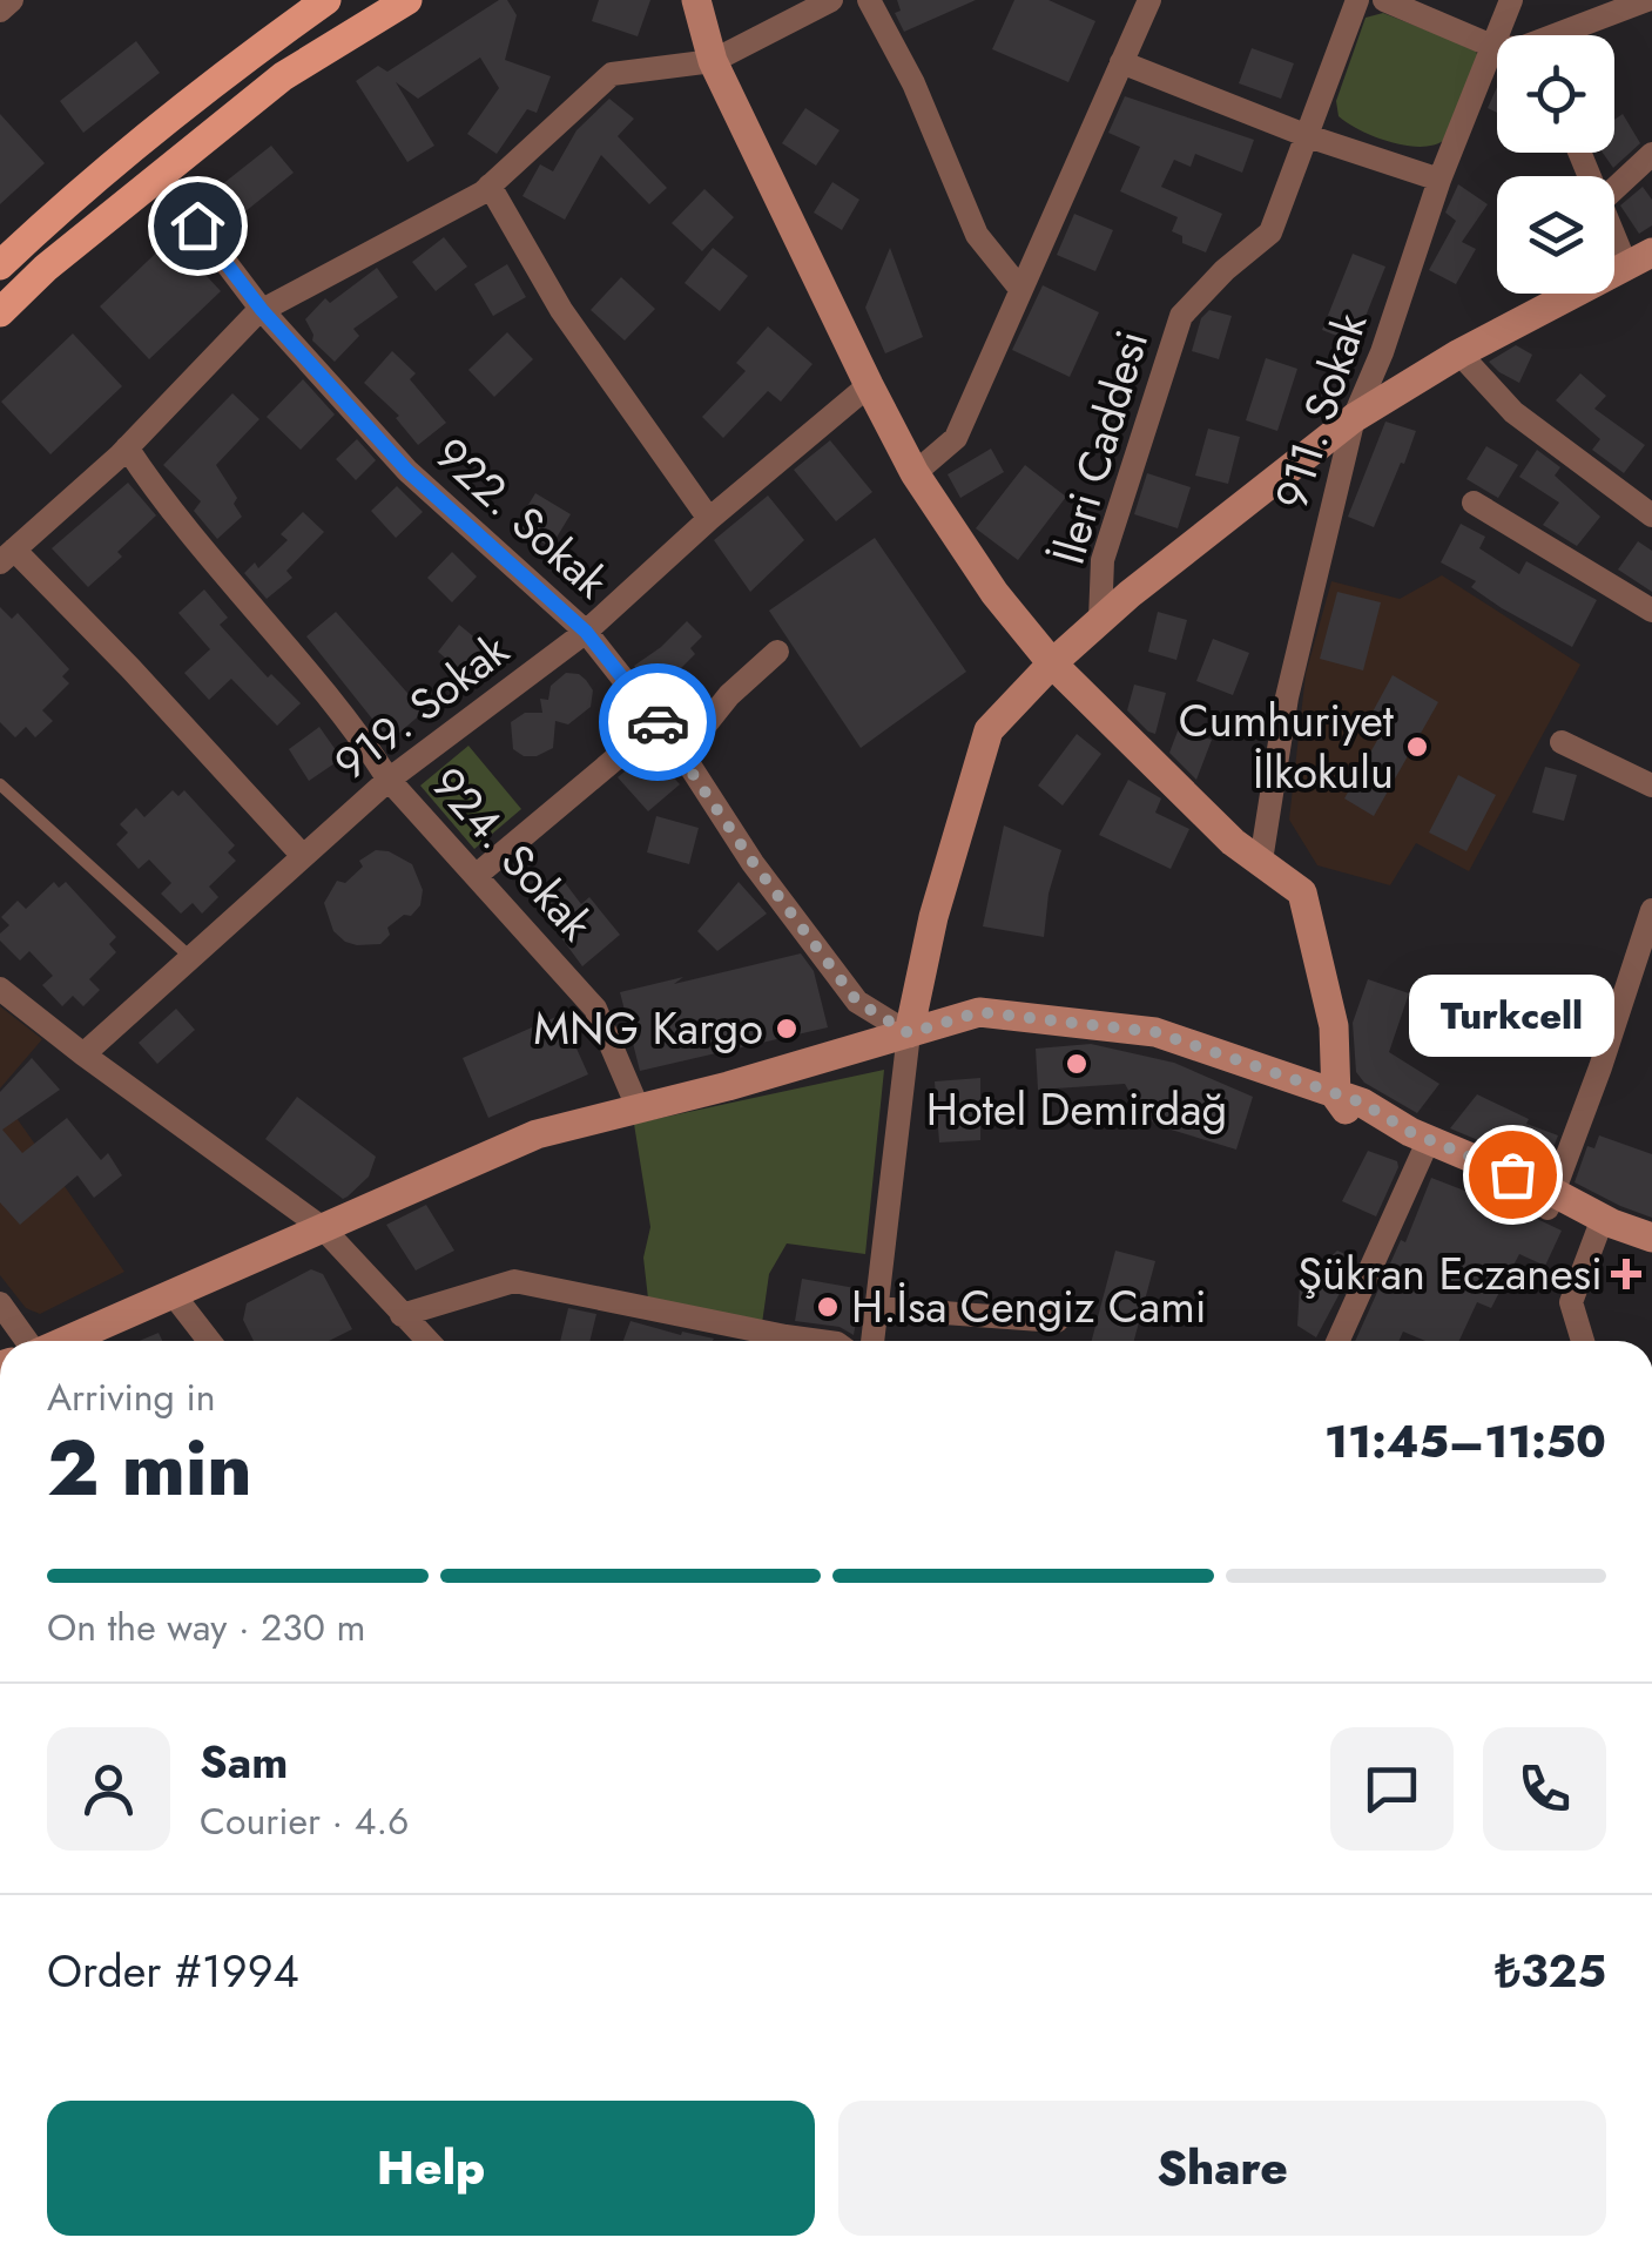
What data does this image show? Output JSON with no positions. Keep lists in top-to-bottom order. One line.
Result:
{"streets":{"street":["911. Sokak","İleri Caddesi","922. Sokak","919. Sokak","924. Sokak"]},"crossings":[["922. Sokak","919. Sokak"],["919. Sokak","924. Sokak"]],"places":{"other":["Cumhuriyet İlkokulu","MNG Kargo","Hotel Demirdağ","Turkcell","H.İsa Cengiz Cami"],"health":["Şükran Eczanesi"]},"page":{"bubble":"Turkcell","heading":["2 min","Arriving in","11:45–11:50"],"panel":["Sam","Courier · 4.6","Order #1994","₺325"],"bar":"On the way · 230 m","buttons":["Help","Share"]}}
